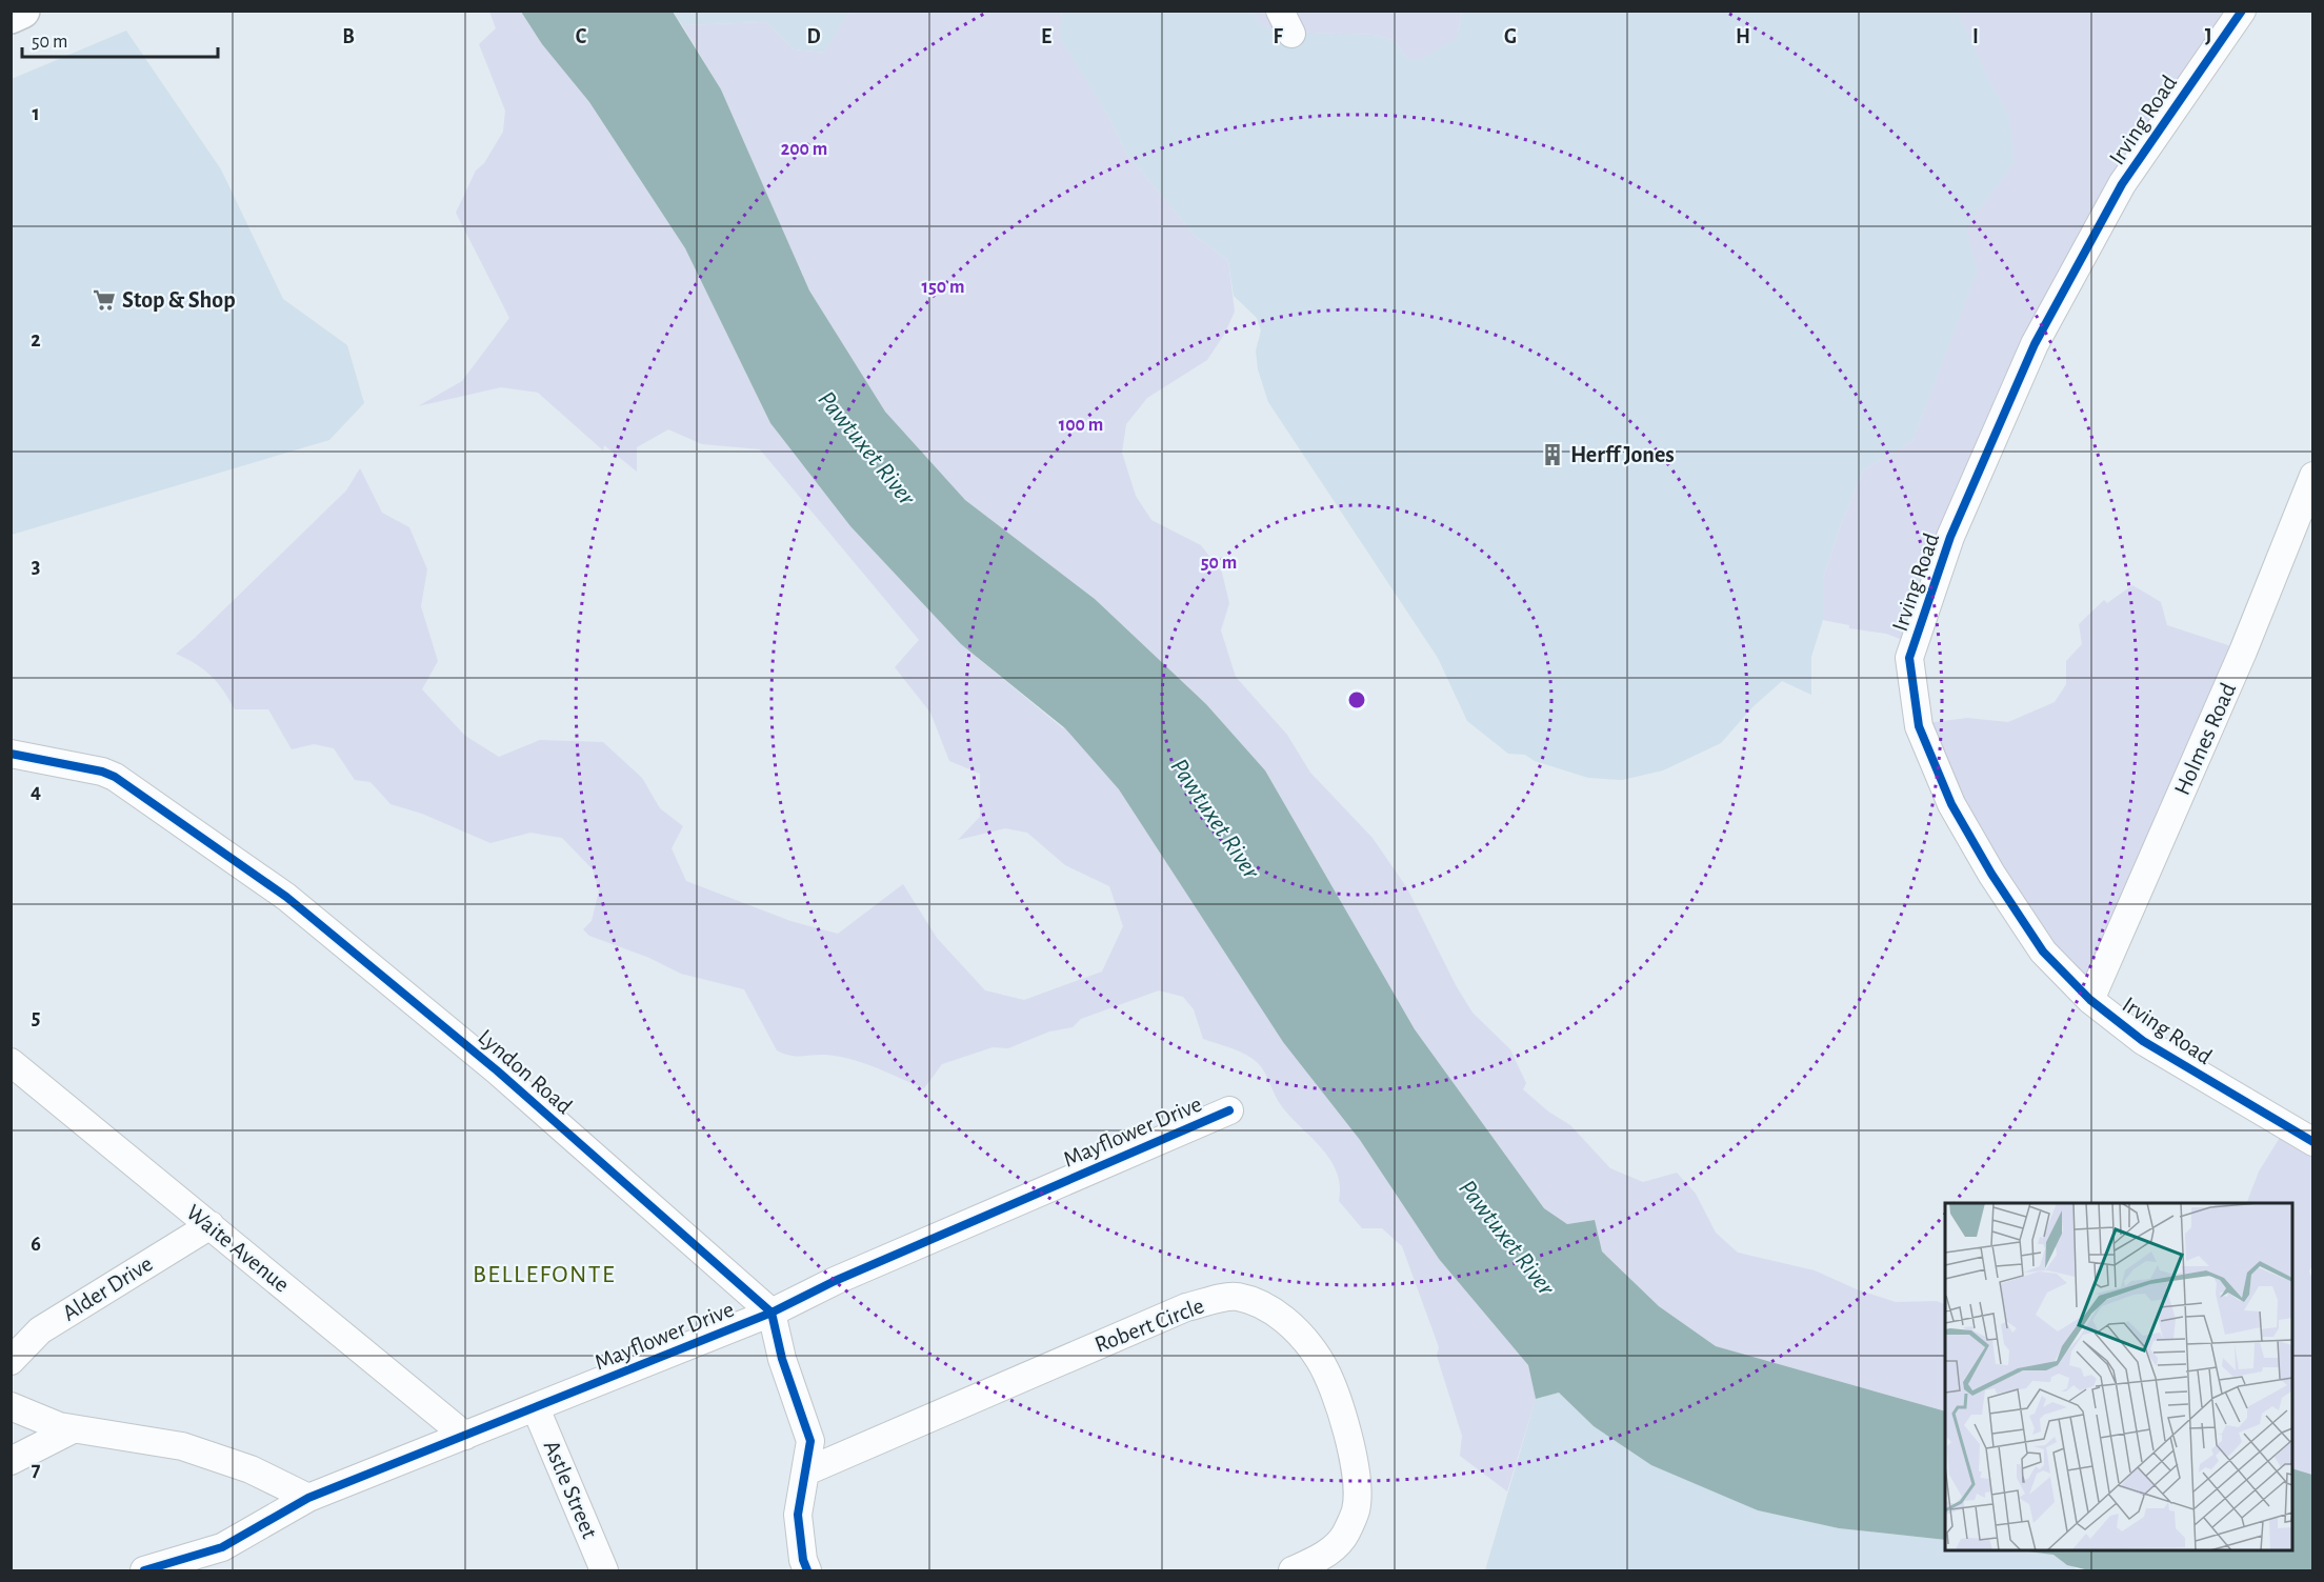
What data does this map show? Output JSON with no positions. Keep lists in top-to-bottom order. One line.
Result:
{"streets":{"street":["Irving Road","Holmes Road","Lyndon Road","Mayflower Drive","Waite Avenue","Alder Drive","Robert Circle","Astle Street"]},"crossings":[["Irving Road","Holmes Road"],["Lyndon Road","Mayflower Drive"],["Mayflower Drive","Waite Avenue"],["Mayflower Drive","Astle Street"],["Waite Avenue","Alder Drive"]],"districts":["BELLEFONTE"],"water":["Pawtuxet River"],"places":{"supermarket":["Stop & Shop"],"building":["Herff Jones"]},"scale_bar":"50 m","grid":{"columns":["B","C","D","E","F","G","H","I","J"],"rows":["1","2","3","4","5","6","7"]},"rings":["200 m","150 m","100 m","50 m"]}
